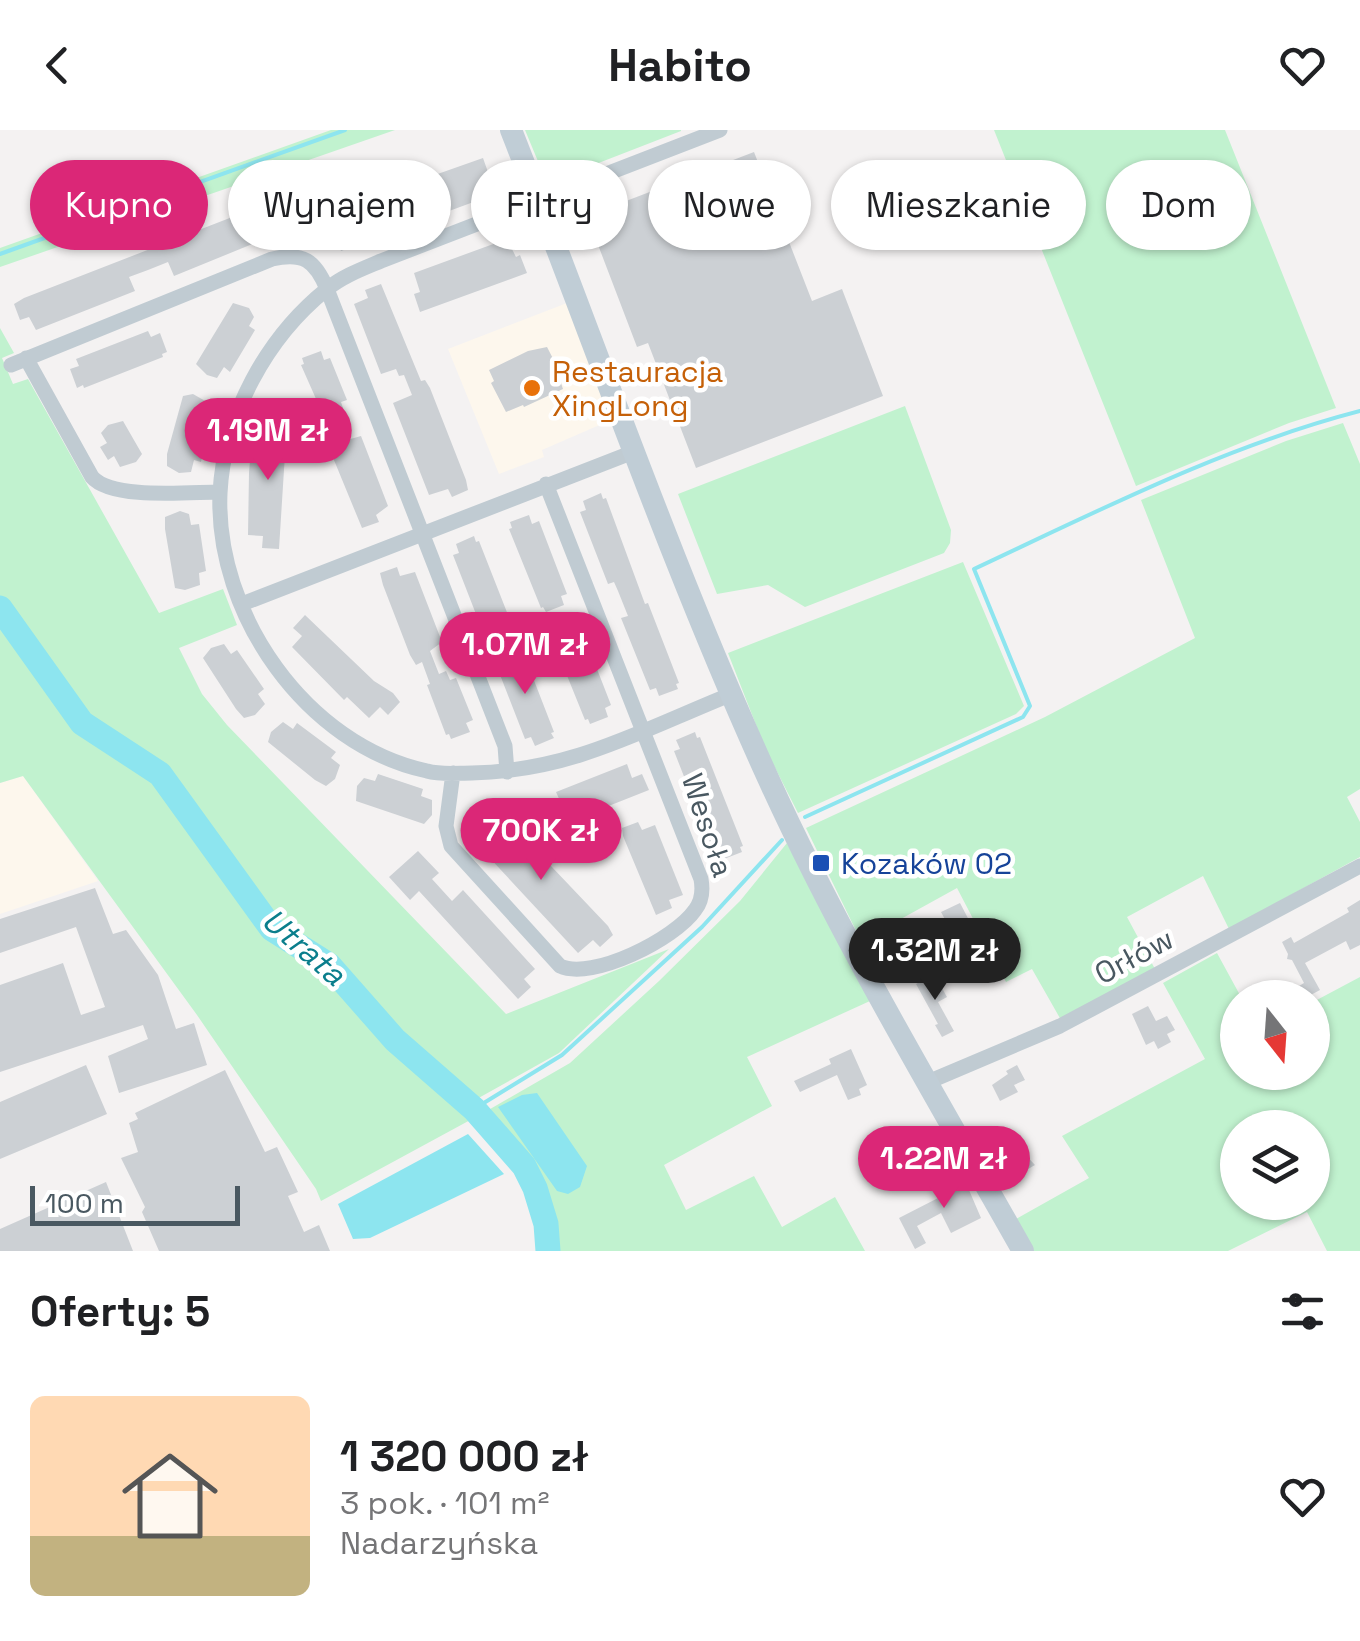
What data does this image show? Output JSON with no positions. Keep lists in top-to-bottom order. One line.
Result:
{"streets":{"street":["Wesoła","Orłów"]},"water":["Utrata"],"places":{"other":["Restauracja XingLong"],"transit":["Kozaków 02"]},"scale_bar":"100 m","north":"bottom","page":{"header":"Habito","chip":["Kupno","Wynajem","Filtry","Nowe","Mieszkanie","Dom"],"price":["1.19M zł","1.07M zł","700K zł","1.32M zł","1.22M zł"],"scale":"100 m","heading":"Oferty: 5","list":[{"name":"1 320 000 zł","note":"3 pok. · 101 m² · Nadarzyńska"}]}}
